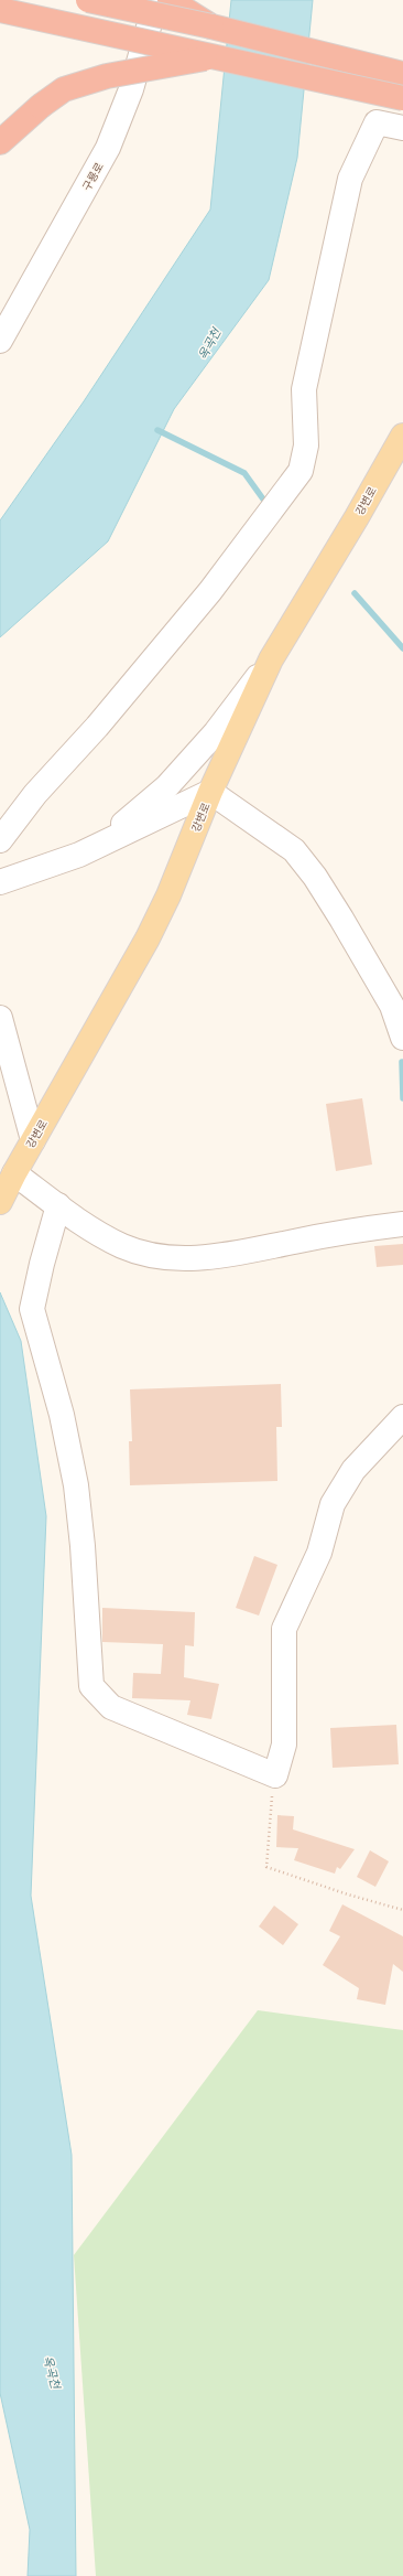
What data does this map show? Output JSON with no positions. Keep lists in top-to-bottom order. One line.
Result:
{"streets":{"main road":["강변로"],"street":["구룡로"]},"water":["옥곡천"]}
